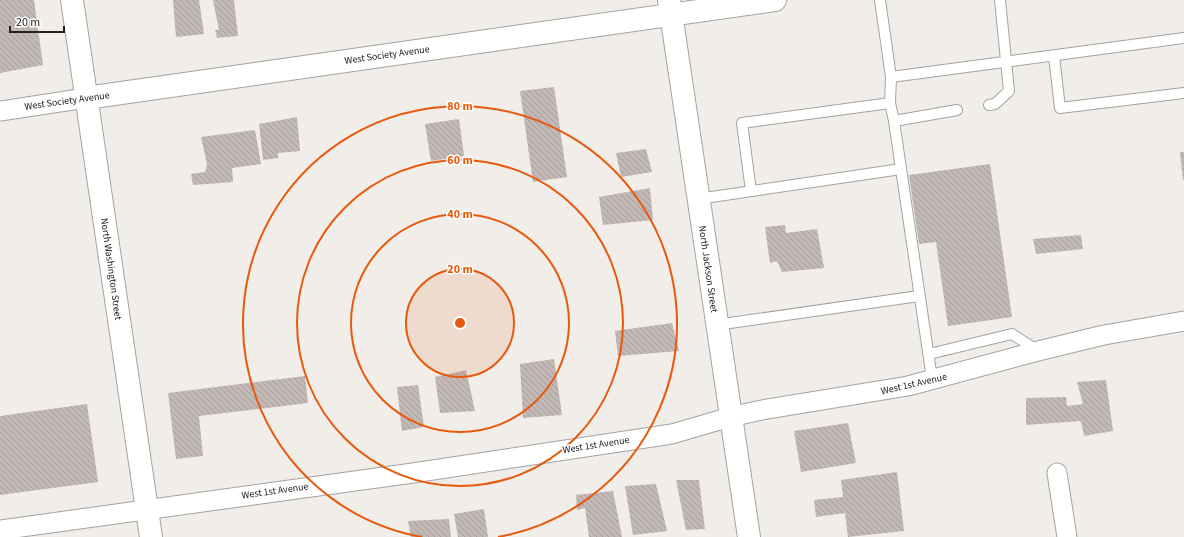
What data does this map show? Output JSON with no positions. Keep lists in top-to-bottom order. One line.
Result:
{"streets":{"street":["West Society Avenue","North Washington Street","North Jackson Street","West 1st Avenue"]},"crossings":[["West Society Avenue","North Washington Street"],["West Society Avenue","North Jackson Street"],["North Washington Street","West 1st Avenue"],["North Jackson Street","West 1st Avenue"]],"scale_bar":"20 m","rings":["80 m","60 m","40 m","20 m"]}
